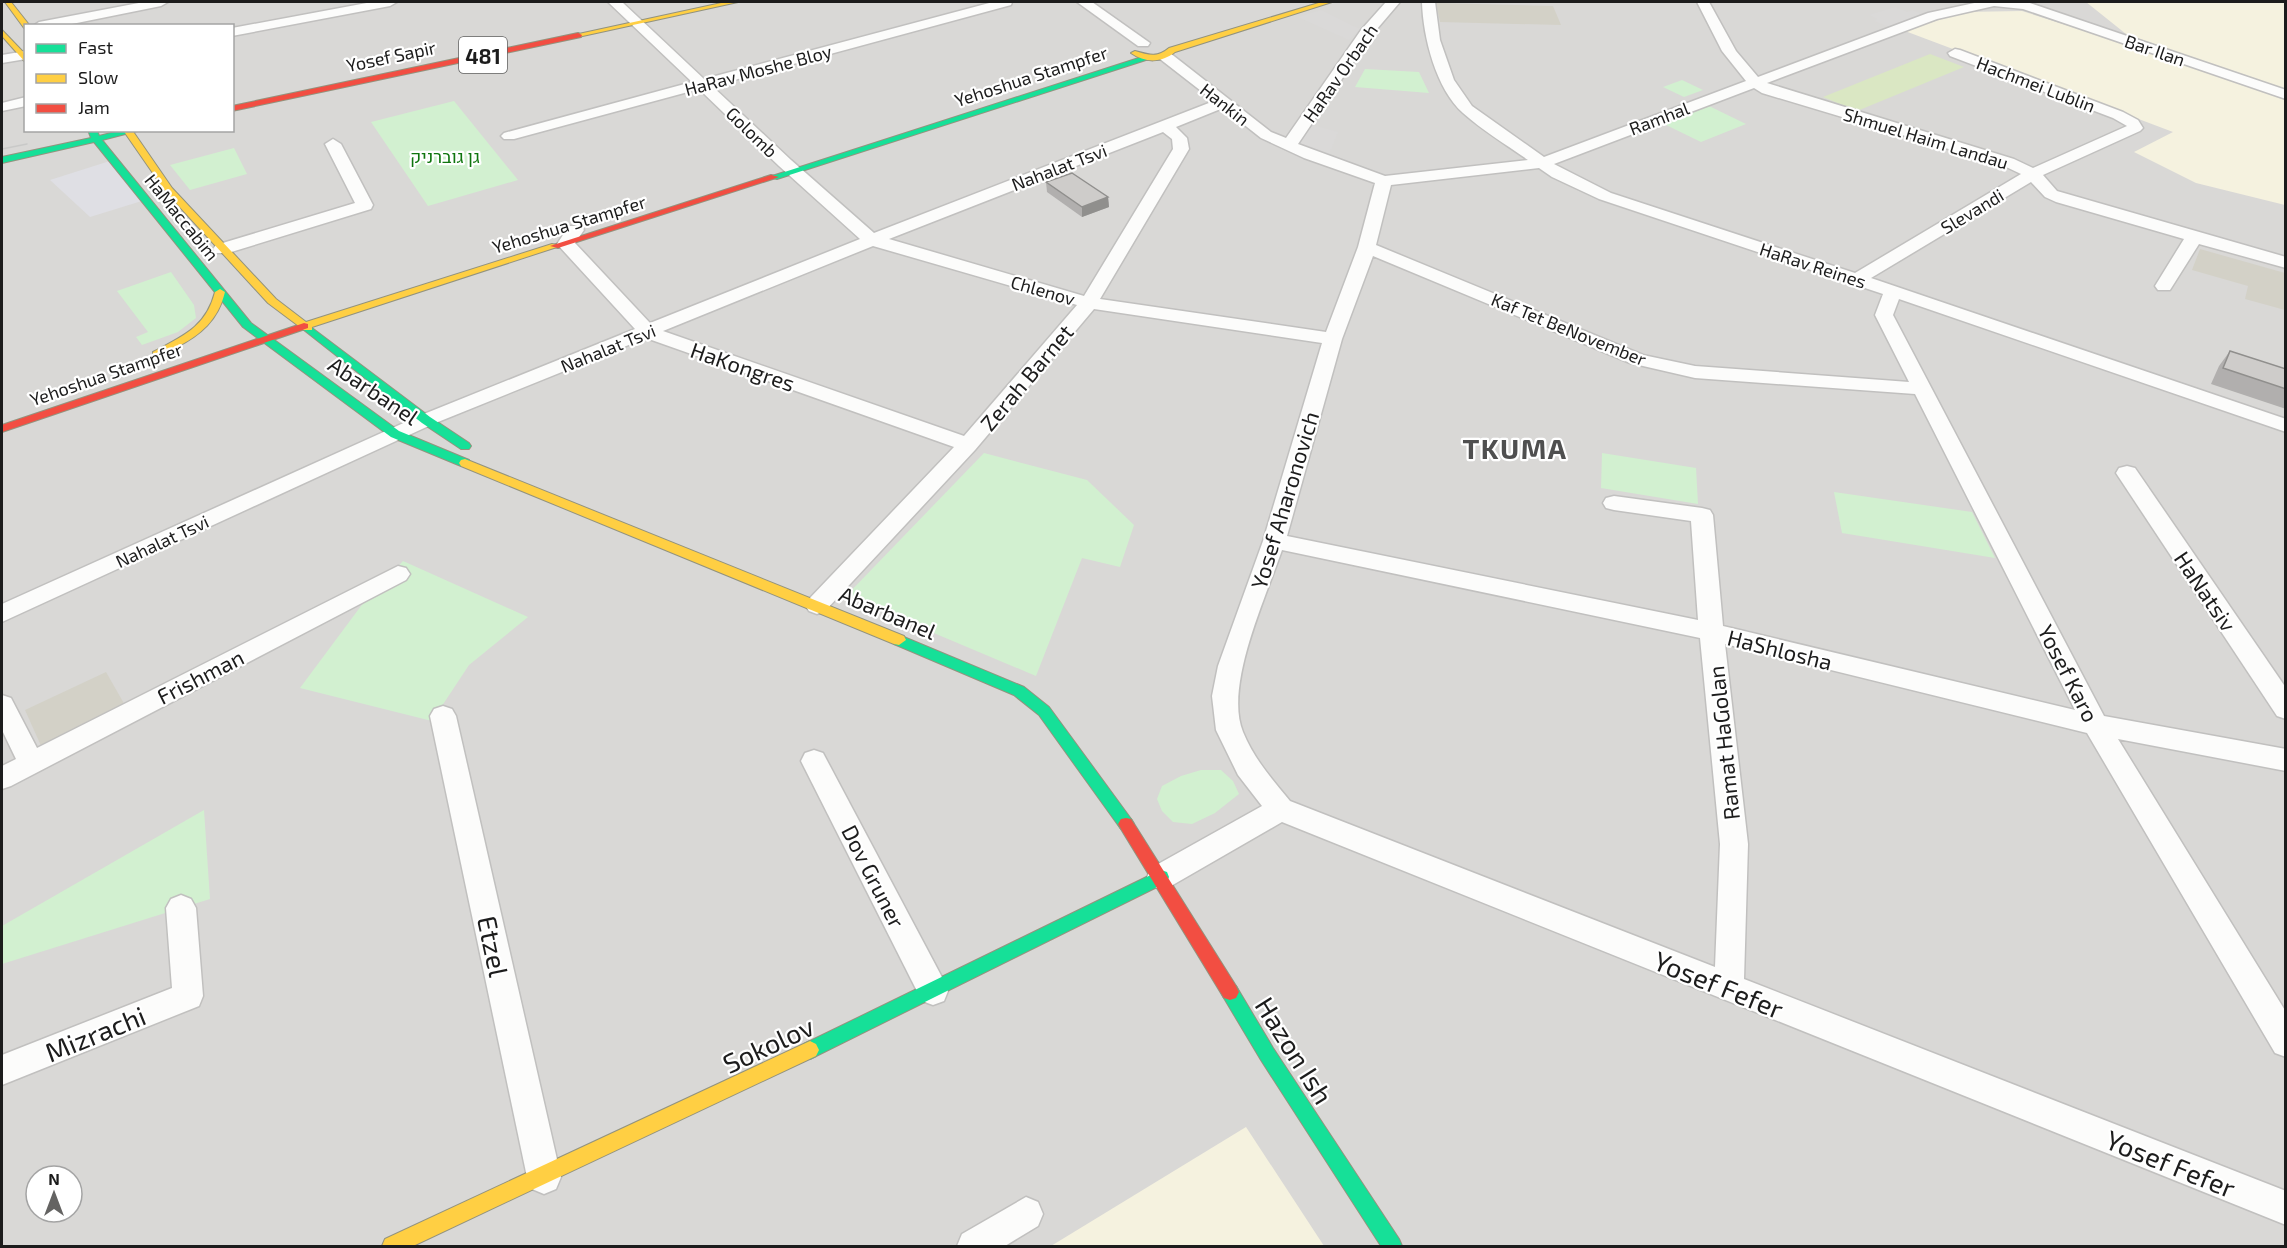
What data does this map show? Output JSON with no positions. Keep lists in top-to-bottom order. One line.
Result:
{"streets":{"street":["Bar Ilan","481","Yosef Sapir","HaRav Moshe Bloy","HaRav Orbach","Yehoshua Stampfer","Hachmei Lublin","Hankin","Ramhal","Golomb","Shmuel Haim Landau","Nahalat Tsvi","Slevandi","HaMaccabim","HaRav Reines","Chlenov","Kaf Tet BeNovember","HaKongres","Zerah Barnet","Abarbanel","Yosef Aharonovich","HaNatsiv","HaShlosha","Yosef Karo","Frishman","Ramat HaGolan","Dov Gruner","Etzel","Yosef Fefer","Mizrachi","Sokolov","Hazon Ish"]},"crossings":[["Bar Ilan","Ramhal"],["Yosef Sapir","Golomb"],["HaRav Moshe Bloy","Golomb"],["HaRav Orbach","Hankin"],["HaRav Orbach","Ramhal"],["Yehoshua Stampfer","Hankin"],["Yehoshua Stampfer","Golomb"],["Yehoshua Stampfer","Chlenov"],["Yehoshua Stampfer","HaKongres"],["Yehoshua Stampfer","Abarbanel"],["Hachmei Lublin","Slevandi"],["Hankin","Ramhal"],["Hankin","Nahalat Tsvi"],["Ramhal","Shmuel Haim Landau"],["Ramhal","HaRav Reines"],["Ramhal","Yosef Aharonovich"],["Golomb","Chlenov"],["Shmuel Haim Landau","Slevandi"],["Nahalat Tsvi","Chlenov"],["Nahalat Tsvi","HaKongres"],["Nahalat Tsvi","Zerah Barnet"],["Nahalat Tsvi","Abarbanel"],["Slevandi","HaRav Reines"],["HaMaccabim","Abarbanel"],["HaRav Reines","Yosef Karo"],["Chlenov","Zerah Barnet"],["Chlenov","Yosef Aharonovich"],["Kaf Tet BeNovember","Yosef Aharonovich"],["Kaf Tet BeNovember","Yosef Karo"],["HaKongres","Zerah Barnet"],["Zerah Barnet","Abarbanel"],["Abarbanel","Sokolov"],["Abarbanel","Hazon Ish"],["Yosef Aharonovich","HaShlosha"],["Yosef Aharonovich","Yosef Fefer"],["HaShlosha","Yosef Karo"],["HaShlosha","Ramat HaGolan"],["Ramat HaGolan","Yosef Fefer"],["Dov Gruner","Sokolov"],["Etzel","Sokolov"],["Sokolov","Hazon Ish"]],"districts":["TKUMA"],"parks":["גן גוברניק"],"legend":["Fast","Slow","Jam"],"north":"top"}
